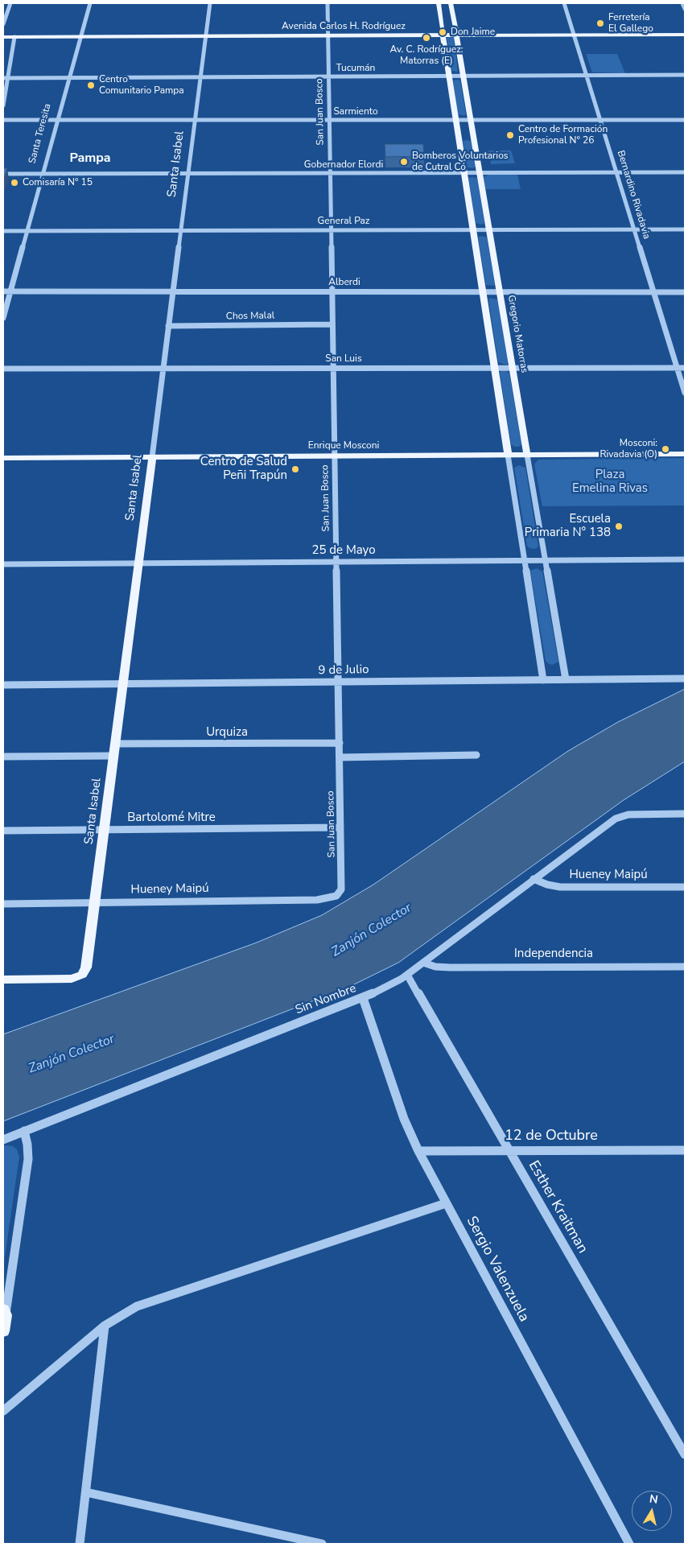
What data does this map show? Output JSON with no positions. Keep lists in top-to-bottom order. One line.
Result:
{"streets":{"main road":["Avenida Carlos H. Rodríguez","Santa Isabel","Gregorio Matorras","Enrique Mosconi"],"street":["Tucumán","San Juan Bosco","Sarmiento","Santa Teresita","Gobernador Elordi","Bernardino Rivadavia","General Paz","Alberdi","Chos Malal","San Luis","25 de Mayo","9 de Julio","Urquiza","Bartolomé Mitre","Hueney Maipú","Independencia","Sin Nombre","12 de Octubre","Esther Kraitman","Sergio Valenzuela"]},"crossings":[["Avenida Carlos H. Rodríguez","San Juan Bosco"],["Avenida Carlos H. Rodríguez","Santa Teresita"],["Avenida Carlos H. Rodríguez","Santa Isabel"],["Avenida Carlos H. Rodríguez","Bernardino Rivadavia"],["Avenida Carlos H. Rodríguez","Gregorio Matorras"],["Tucumán","San Juan Bosco"],["Tucumán","Santa Teresita"],["Tucumán","Santa Isabel"],["Tucumán","Bernardino Rivadavia"],["Tucumán","Gregorio Matorras"],["San Juan Bosco","Sarmiento"],["San Juan Bosco","Gobernador Elordi"],["San Juan Bosco","General Paz"],["San Juan Bosco","Alberdi"],["San Juan Bosco","Chos Malal"],["San Juan Bosco","San Luis"],["San Juan Bosco","Enrique Mosconi"],["San Juan Bosco","25 de Mayo"],["San Juan Bosco","9 de Julio"],["San Juan Bosco","Urquiza"],["San Juan Bosco","Bartolomé Mitre"],["San Juan Bosco","Hueney Maipú"],["Sarmiento","Santa Teresita"],["Sarmiento","Santa Isabel"],["Sarmiento","Bernardino Rivadavia"],["Sarmiento","Gregorio Matorras"],["Santa Teresita","Gobernador Elordi"],["Santa Teresita","General Paz"],["Santa Teresita","Alberdi"],["Santa Isabel","Gobernador Elordi"],["Santa Isabel","General Paz"],["Santa Isabel","Alberdi"],["Santa Isabel","Chos Malal"],["Santa Isabel","San Luis"],["Santa Isabel","Enrique Mosconi"],["Santa Isabel","25 de Mayo"],["Santa Isabel","9 de Julio"],["Santa Isabel","Urquiza"],["Santa Isabel","Bartolomé Mitre"],["Santa Isabel","Hueney Maipú"],["Gobernador Elordi","Bernardino Rivadavia"],["Gobernador Elordi","Gregorio Matorras"],["Bernardino Rivadavia","General Paz"],["Bernardino Rivadavia","Alberdi"],["Bernardino Rivadavia","San Luis"],["General Paz","Gregorio Matorras"],["Alberdi","Gregorio Matorras"],["Gregorio Matorras","San Luis"],["Gregorio Matorras","Enrique Mosconi"],["Gregorio Matorras","25 de Mayo"],["Gregorio Matorras","9 de Julio"],["Hueney Maipú","Sin Nombre"],["Independencia","Sin Nombre"],["Sin Nombre","Esther Kraitman"],["Sin Nombre","Sergio Valenzuela"],["12 de Octubre","Esther Kraitman"],["12 de Octubre","Sergio Valenzuela"]],"districts":["Pampa"],"water":["Zanjón Colector"],"parks":["Plaza Emelina Rivas"],"places":["Ferretería El Gallego","Don Jaime","Av. C. Rodríguez: Matorras (E)","Centro Comunitario Pampa","Centro de Formación Profesional N° 26","Bomberos Voluntarios de Cutral Có","Comisaría N° 15","Mosconi: Rivadavia (O)","Centro de Salud Peñi Trapún","Escuela Primaria N° 138"],"north":"top"}
